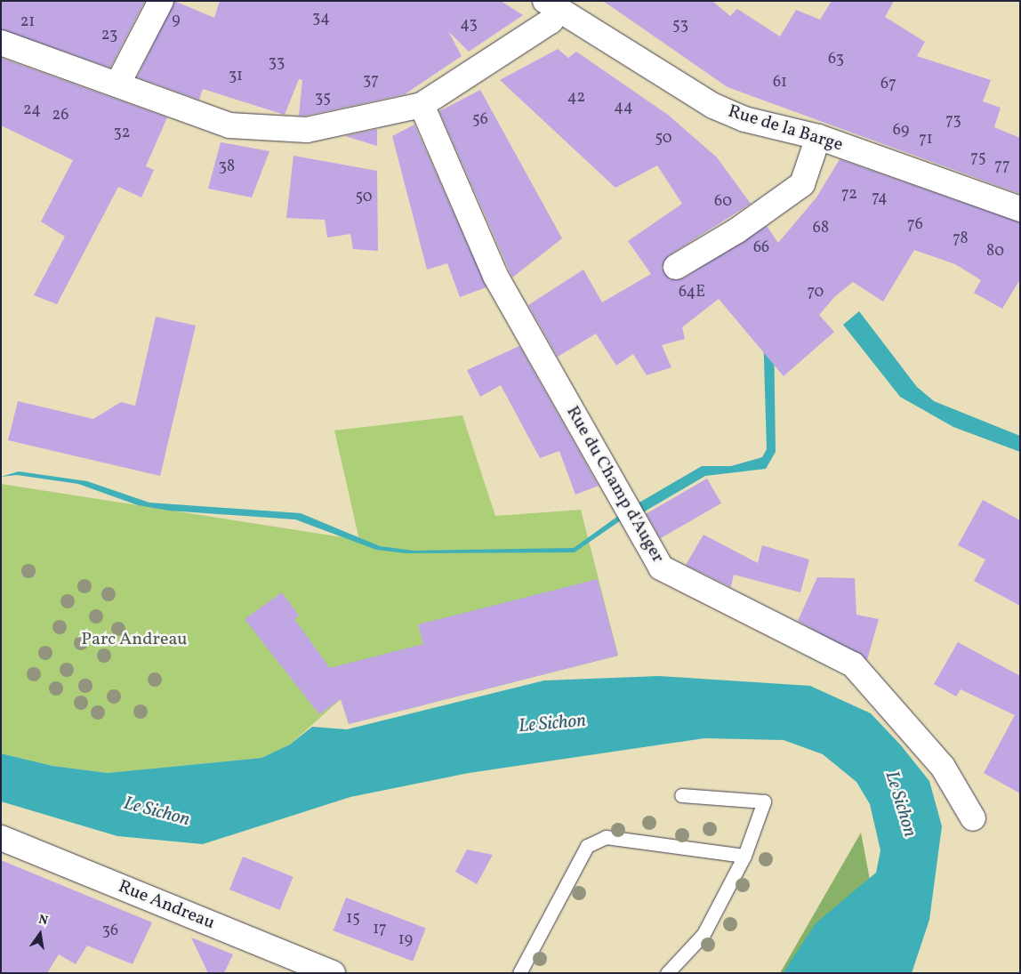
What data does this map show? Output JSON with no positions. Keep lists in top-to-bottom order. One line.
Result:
{"streets":{"street":["Rue de la Barge","Rue du Champ d'Auger","Rue Andreau"]},"water":["Le Sichon"],"parks":["Parc Andreau"],"house_numbers":["34","9","21","43","53","23","63","33","31","37","61","67","42","35","44","24","26","56","73","69","32","50","71","75","77","38","72","50","74","60","76","68","78","66","80","64E","70","15","17","36","19"],"north":"top"}
